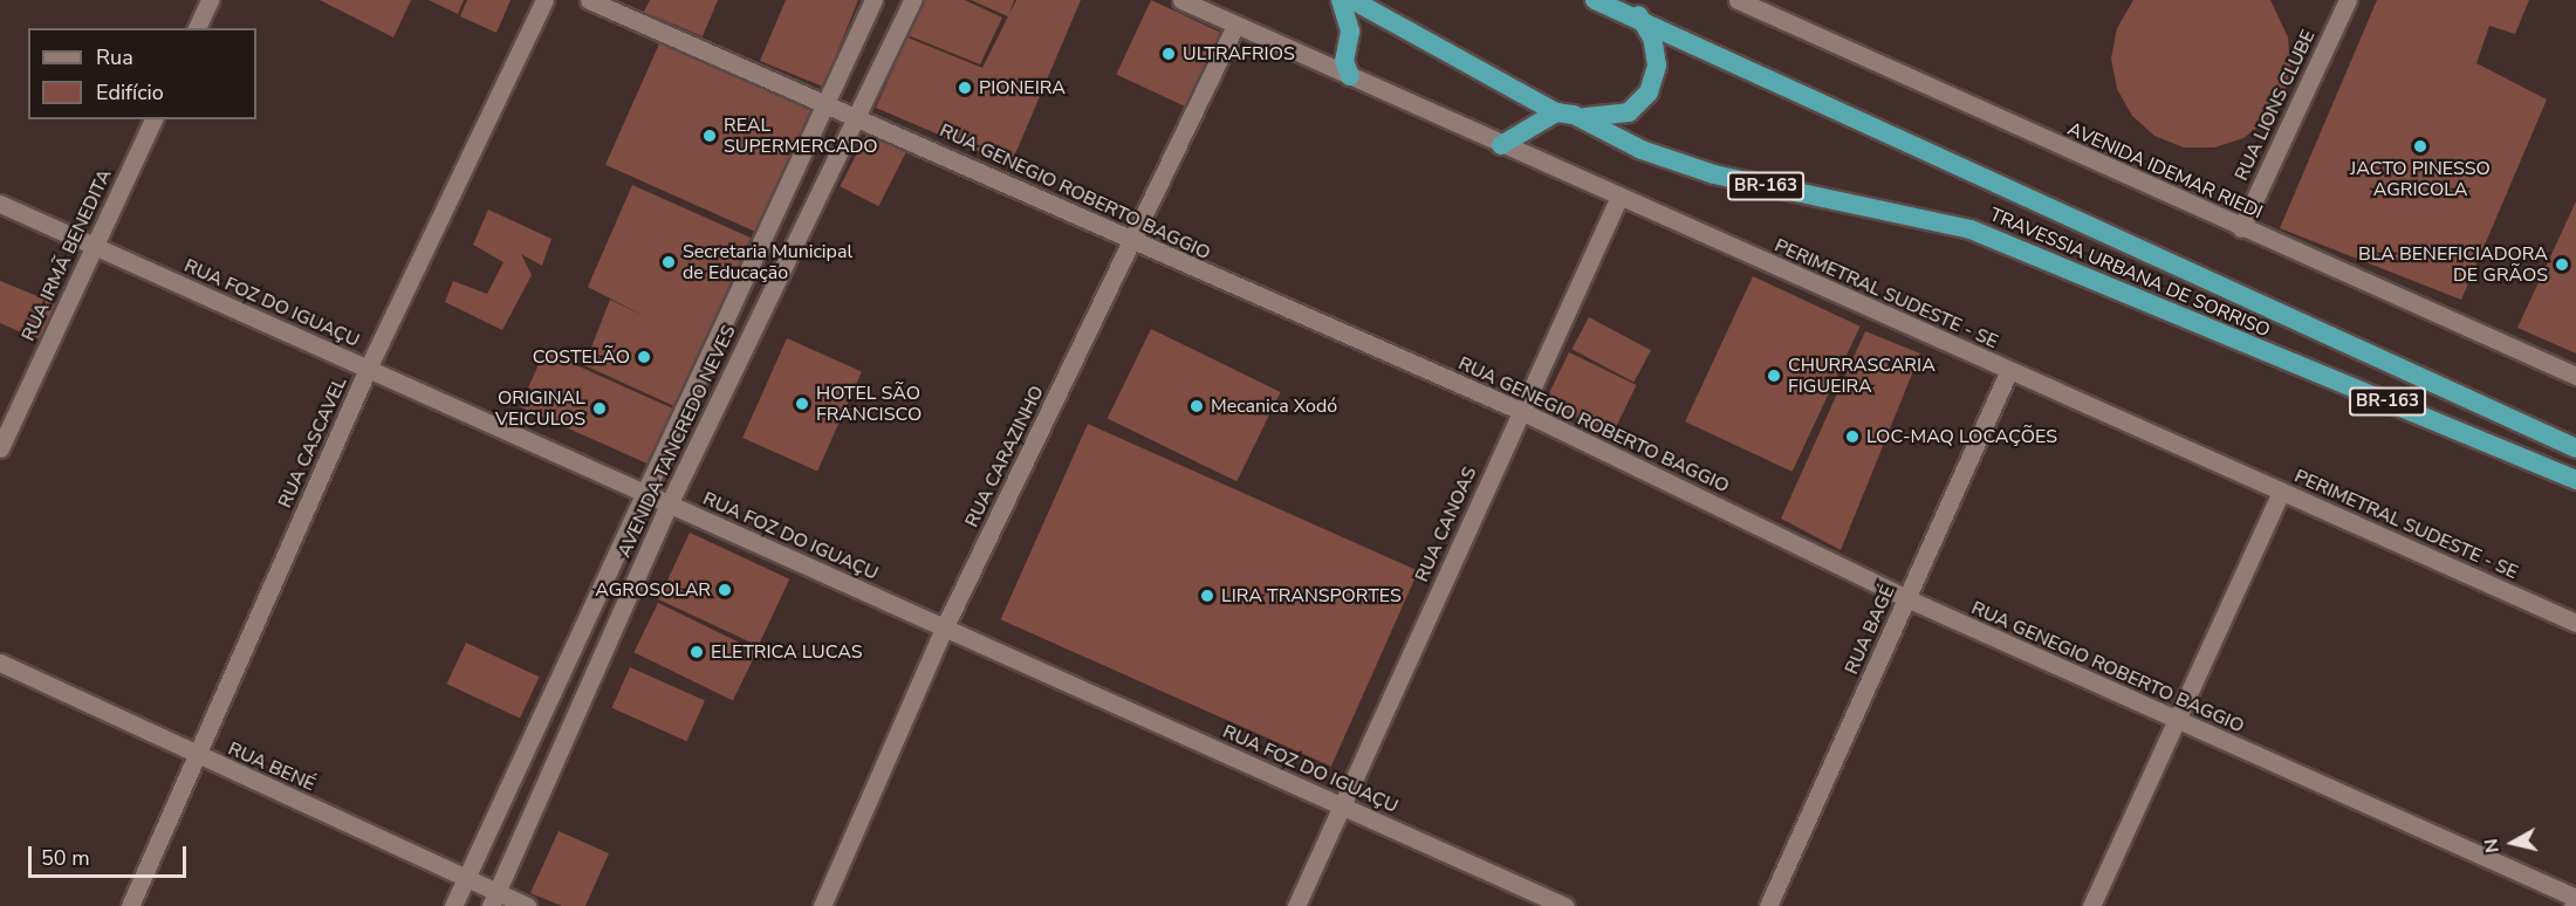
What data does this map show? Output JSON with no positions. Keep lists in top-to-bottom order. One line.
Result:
{"streets":{"highway":["BR-163","TRAVESSIA URBANA DE SORRISO"],"street":["RUA LIONS CLUBE","AVENIDA IDEMAR RIEDI","RUA GENEGIO ROBERTO BAGGIO","RUA IRMÃ BENEDITA","PERIMETRAL SUDESTE - SE","RUA FOZ DO IGUAÇU","AVENIDA TANCREDO NEVES","RUA CASCAVEL","RUA CARAZINHO","RUA CANOAS","RUA BAGÉ","RUA BENÉ"]},"crossings":[["RUA LIONS CLUBE","AVENIDA IDEMAR RIEDI"],["RUA GENEGIO ROBERTO BAGGIO","AVENIDA TANCREDO NEVES"],["RUA GENEGIO ROBERTO BAGGIO","RUA CARAZINHO"],["RUA GENEGIO ROBERTO BAGGIO","RUA CANOAS"],["RUA GENEGIO ROBERTO BAGGIO","RUA BAGÉ"],["RUA IRMÃ BENEDITA","RUA FOZ DO IGUAÇU"],["PERIMETRAL SUDESTE - SE","RUA CARAZINHO"],["PERIMETRAL SUDESTE - SE","RUA CANOAS"],["PERIMETRAL SUDESTE - SE","RUA BAGÉ"],["RUA FOZ DO IGUAÇU","AVENIDA TANCREDO NEVES"],["RUA FOZ DO IGUAÇU","RUA CASCAVEL"],["RUA FOZ DO IGUAÇU","RUA CARAZINHO"],["RUA FOZ DO IGUAÇU","RUA CANOAS"],["AVENIDA TANCREDO NEVES","RUA BENÉ"],["RUA CASCAVEL","RUA BENÉ"]],"places":["ULTRAFRIOS","PIONEIRA","REAL SUPERMERCADO","JACTO PINESSO AGRICOLA","Secretaria Municipal de Educação","BLA BENEFICIADORA DE GRÃOS","COSTELÃO","CHURRASCARIA FIGUEIRA","HOTEL SÃO FRANCISCO","Mecanica Xodó","ORIGINAL VEICULOS","LOC-MAQ LOCAÇÕES","AGROSOLAR","LIRA TRANSPORTES","ELETRICA LUCAS"],"legend":["Rua","Edifício"],"scale_bar":"50 m","north":"left"}
